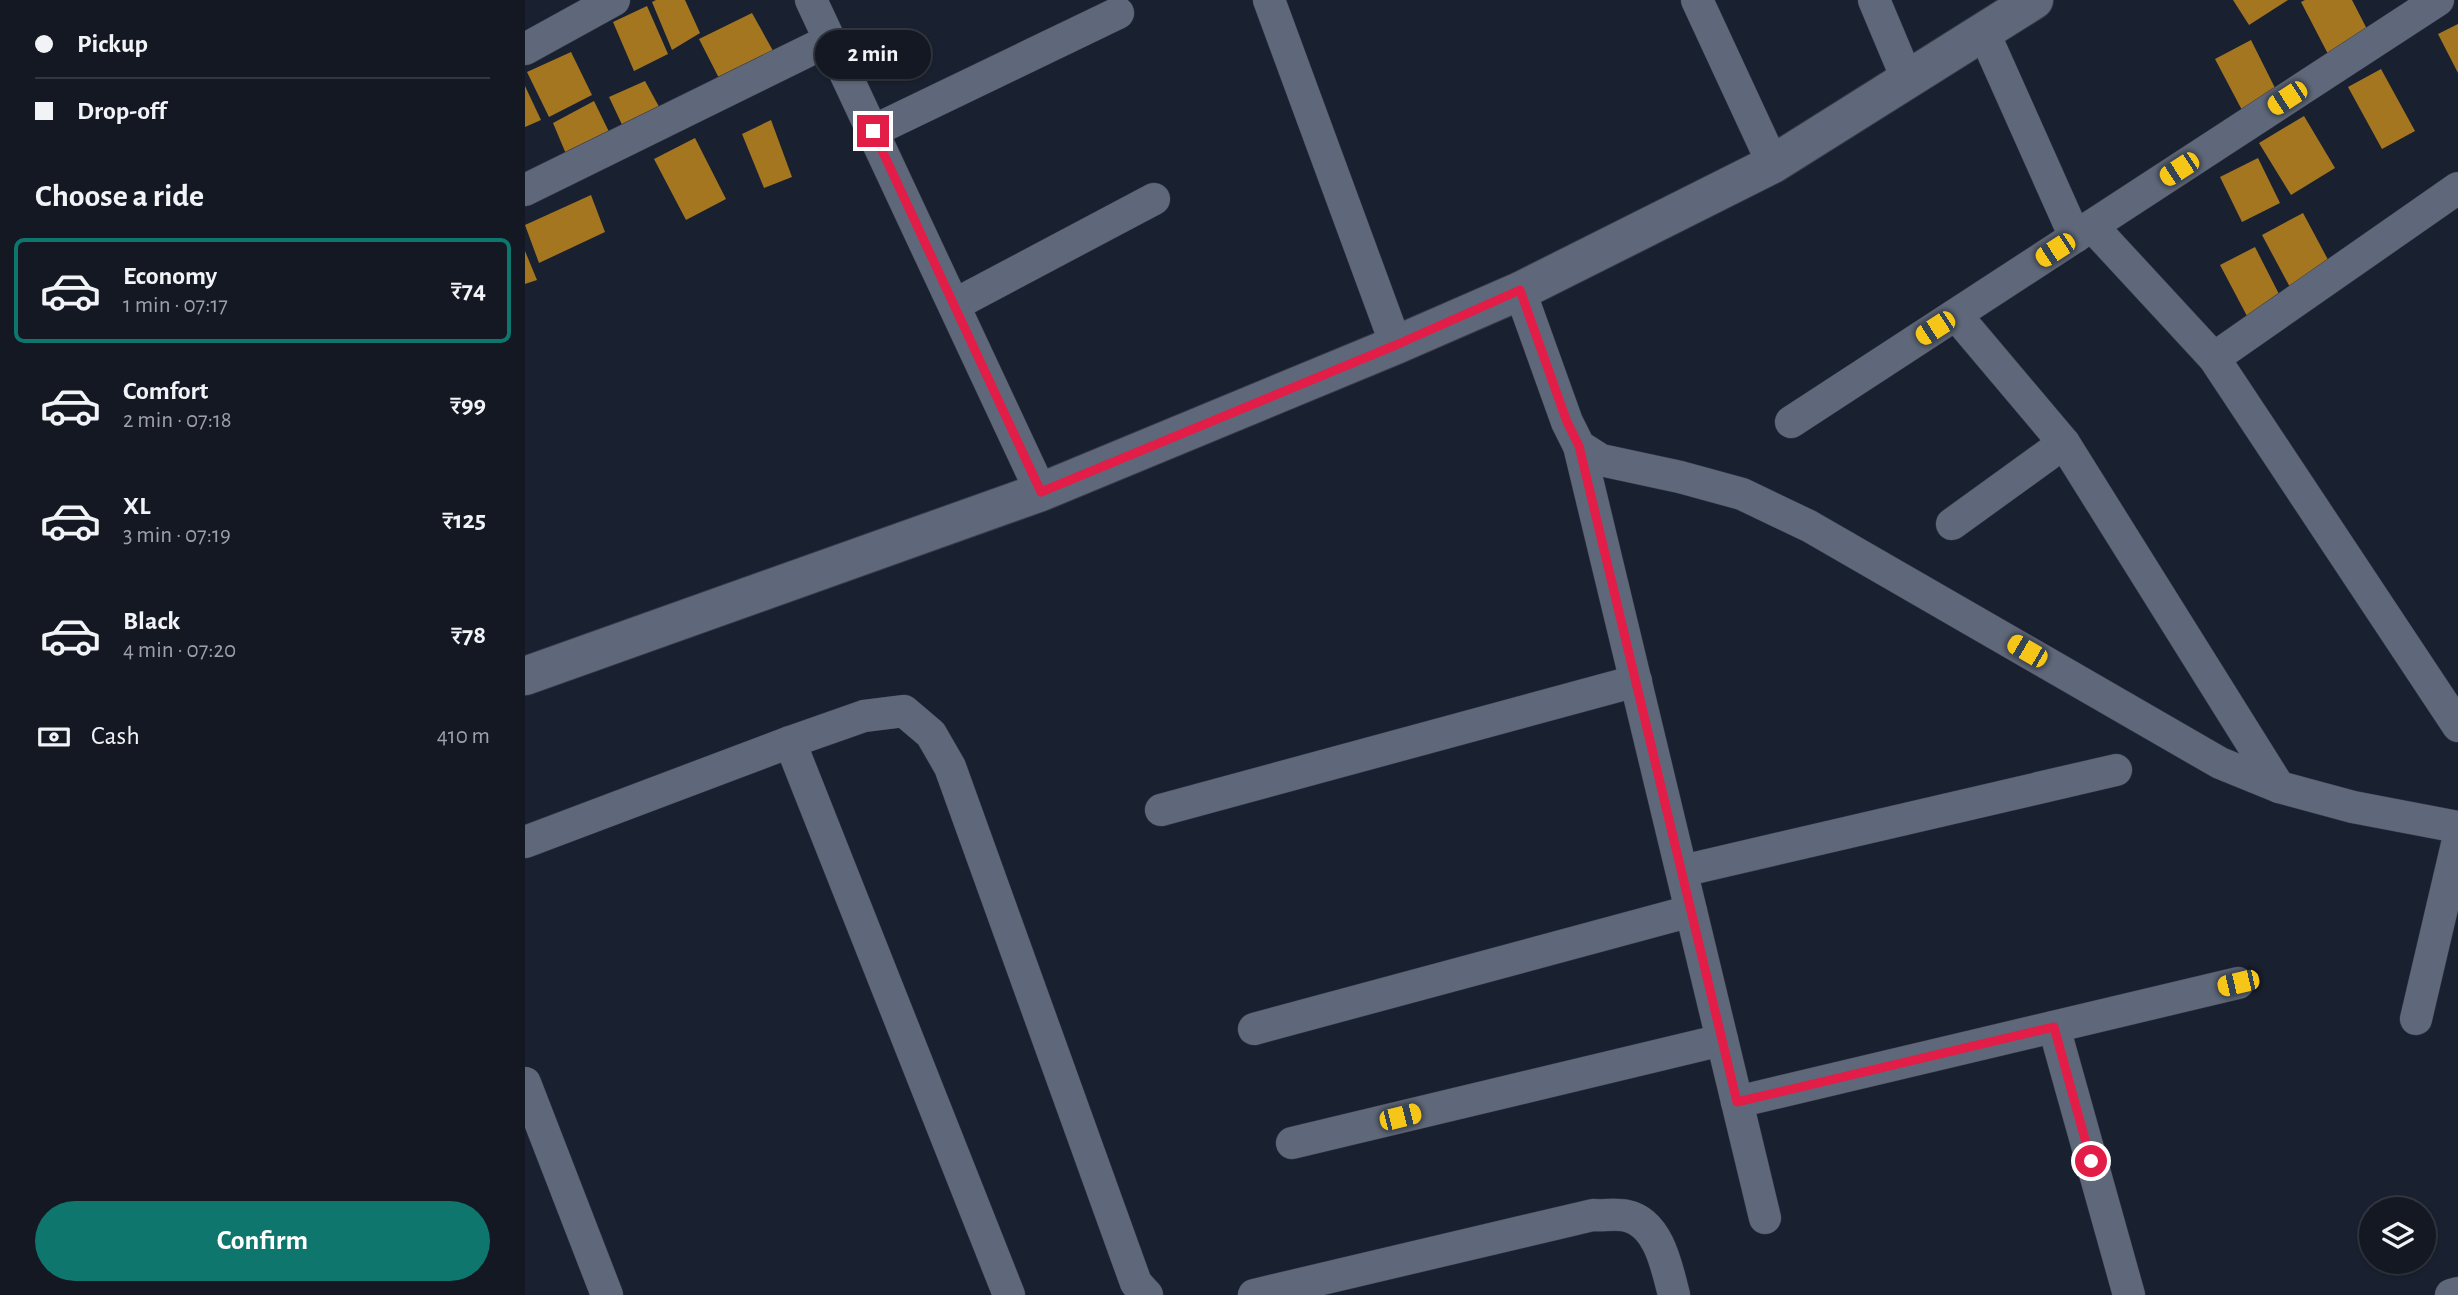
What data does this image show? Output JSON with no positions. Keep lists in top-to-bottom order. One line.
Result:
{"page":{"banner":["Pickup","Drop-off"],"bubble":"2 min","heading":"Choose a ride","list":[{"name":"Economy","note":"1 min · 07:17","value":"₹74"},{"name":"Comfort","note":"2 min · 07:18","value":"₹99"},{"name":"XL","note":"3 min · 07:19","value":"₹125"},{"name":"Black","note":"4 min · 07:20","value":"₹78"}],"pay":["Cash","410 m"],"buttons":"Confirm"}}
